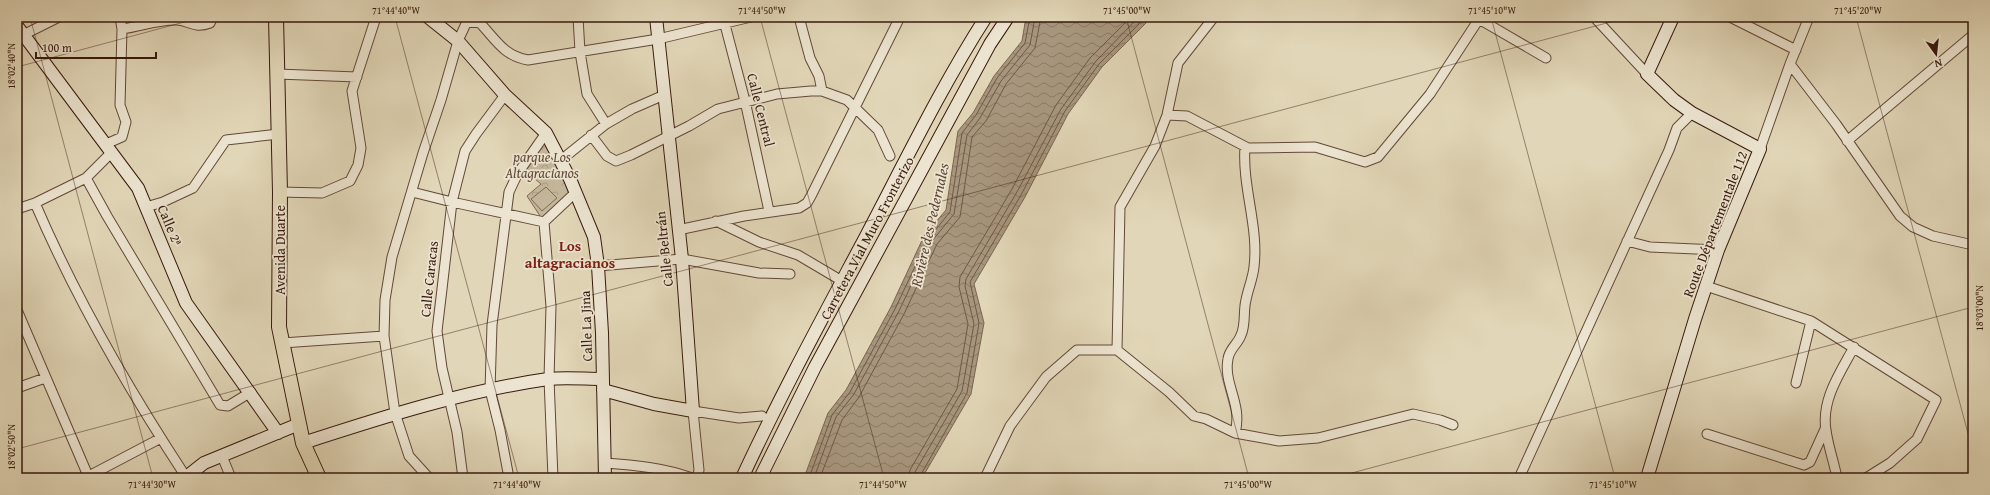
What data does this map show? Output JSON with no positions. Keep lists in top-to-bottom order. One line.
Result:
{"streets":{"main road":["Route Départementale 112","Calle 2ª","Carretera Vial Muro Fronterizo","Calle Beltrán","Avenida Duarte","Calle La Jina"],"street":["Calle Central","Calle Caracas"]},"crossings":[["Calle Caracas","Calle La Jina"]],"districts":["Los altagracianos"],"water":["Rivière des Pedernales"],"parks":["parque Los Altagracianos"],"scale_bar":"100 m","north":"bottom","coordinates":["71°44'40\"W","71°44'50\"W","71°45'00\"W","71°45'10\"W","71°45'20\"W","18°02'40\"N","18°03'00\"N","18°02'50\"N","71°44'30\"W"]}
